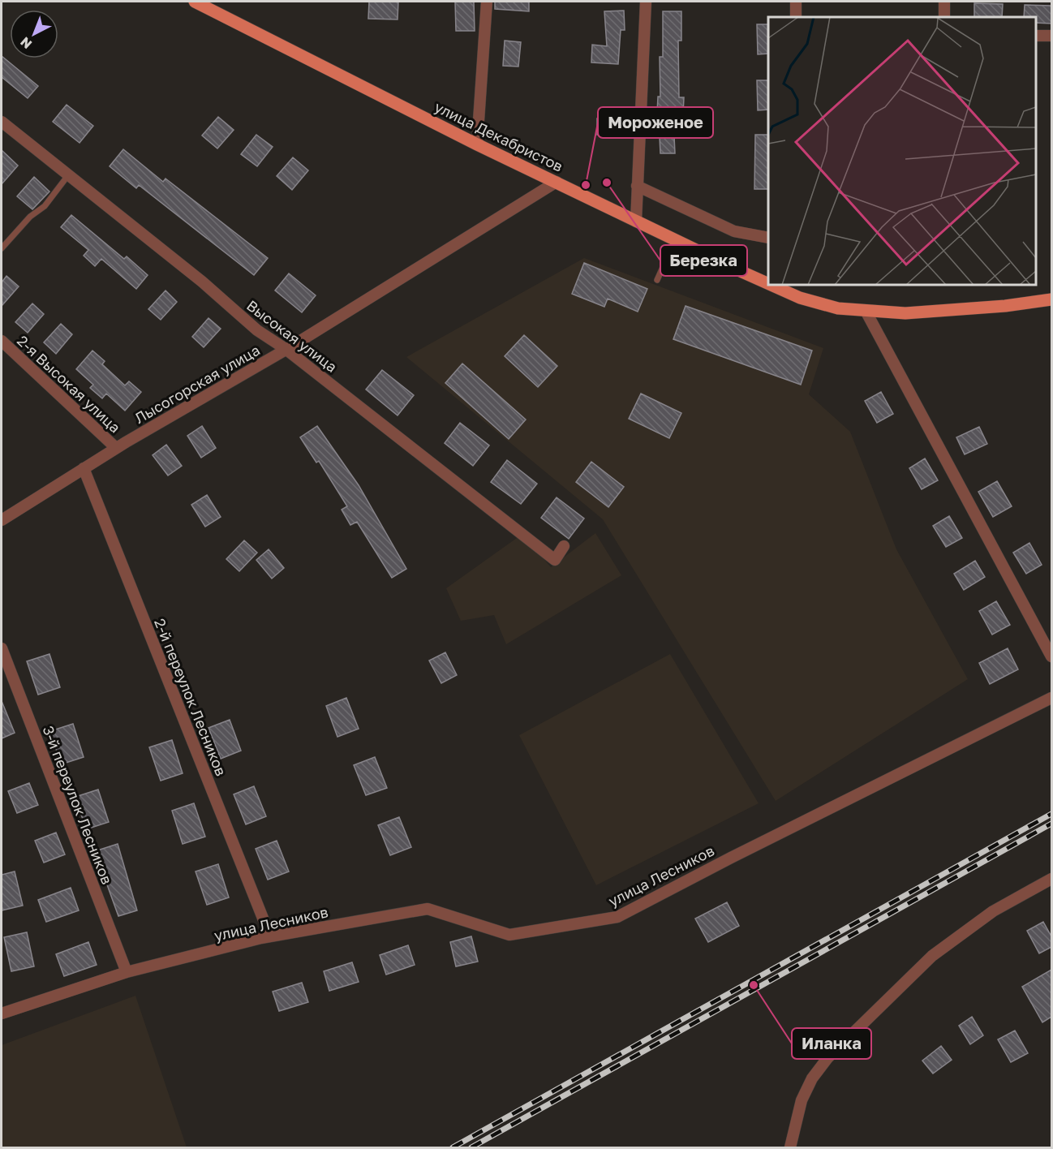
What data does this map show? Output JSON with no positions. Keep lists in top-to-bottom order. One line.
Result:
{"streets":{"main road":["улица Декабристов"],"street":["Высокая улица","2-я Высокая улица","Лысогорская улица","2-й переулок Лесников","3-й переулок Лесников","улица Лесников"]},"crossings":[["улица Декабристов","Лысогорская улица"],["Высокая улица","Лысогорская улица"],["2-я Высокая улица","Лысогорская улица"],["Лысогорская улица","2-й переулок Лесников"],["2-й переулок Лесников","улица Лесников"],["3-й переулок Лесников","улица Лесников"]],"places":["Березка","Мороженое","Иланка"],"north":"bottom left"}
